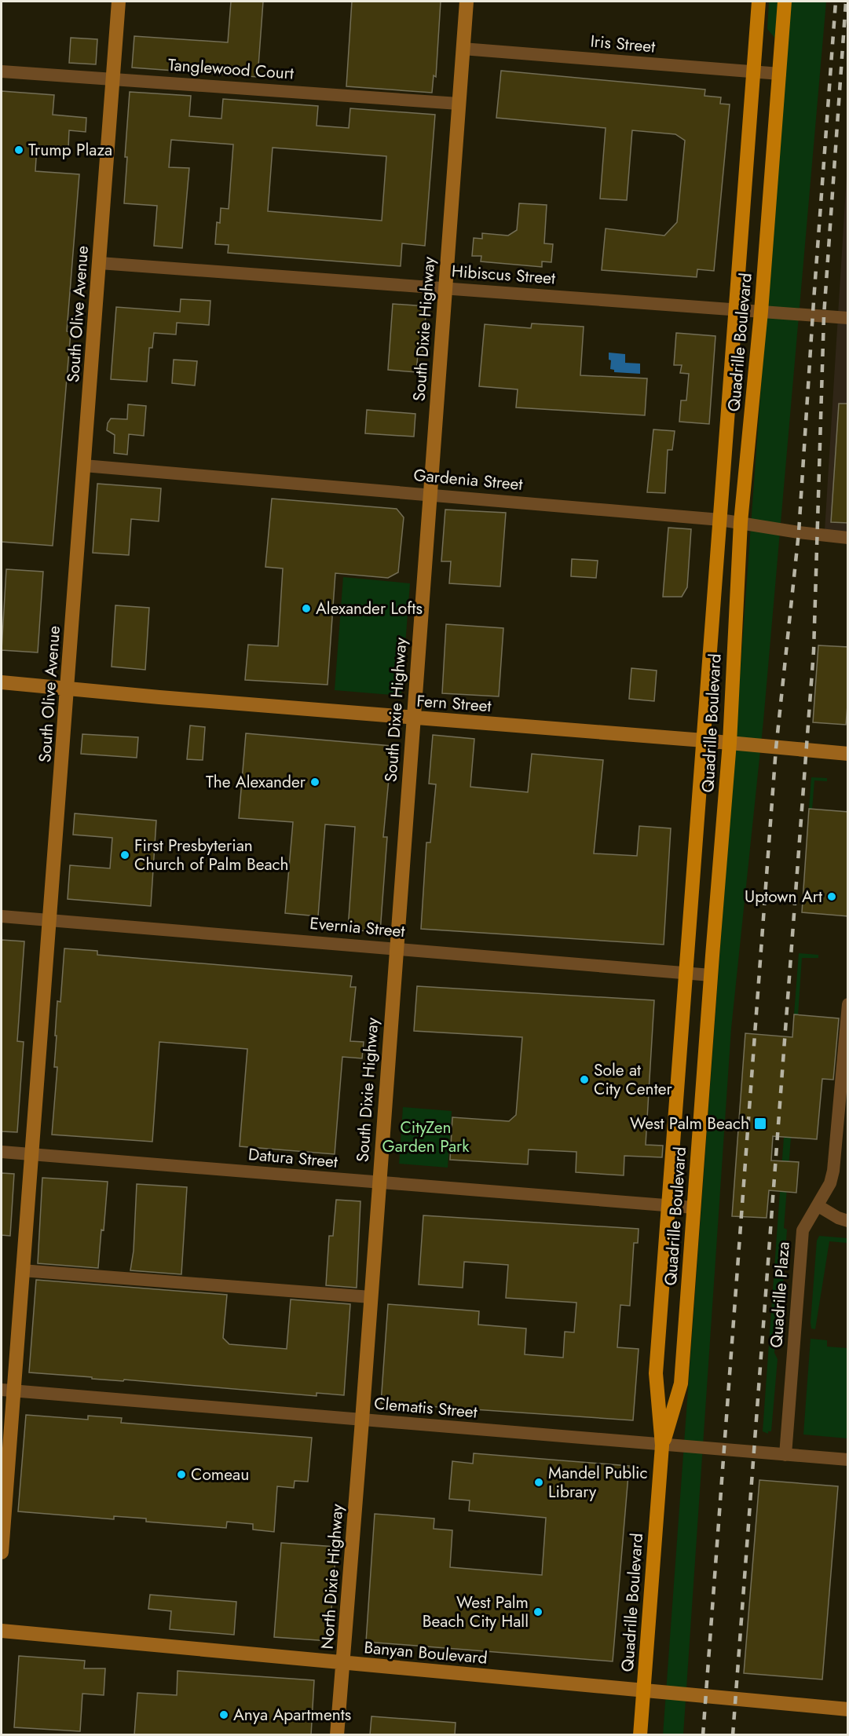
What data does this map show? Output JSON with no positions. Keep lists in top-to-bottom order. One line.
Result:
{"streets":{"main road":["Quadrille Boulevard"],"street":["Iris Street","Tanglewood Court","Hibiscus Street","South Olive Avenue","South Dixie Highway","Gardenia Street","Fern Street","Evernia Street","Datura Street","Quadrille Plaza","Clematis Street","North Dixie Highway","Banyan Boulevard"]},"crossings":[["Iris Street","South Dixie Highway"],["Iris Street","Quadrille Boulevard"],["Tanglewood Court","South Olive Avenue"],["Tanglewood Court","South Dixie Highway"],["Hibiscus Street","South Olive Avenue"],["Hibiscus Street","South Dixie Highway"],["Hibiscus Street","Quadrille Boulevard"],["South Olive Avenue","Gardenia Street"],["South Olive Avenue","Fern Street"],["South Olive Avenue","Evernia Street"],["South Olive Avenue","Datura Street"],["South Olive Avenue","Clematis Street"],["South Dixie Highway","Gardenia Street"],["South Dixie Highway","Fern Street"],["South Dixie Highway","Evernia Street"],["South Dixie Highway","Datura Street"],["South Dixie Highway","Clematis Street"],["South Dixie Highway","North Dixie Highway"],["Quadrille Boulevard","Gardenia Street"],["Quadrille Boulevard","Fern Street"],["Quadrille Boulevard","Evernia Street"],["Quadrille Boulevard","Datura Street"],["Quadrille Boulevard","Clematis Street"],["Quadrille Boulevard","Banyan Boulevard"],["Quadrille Plaza","Clematis Street"],["Clematis Street","North Dixie Highway"],["North Dixie Highway","Banyan Boulevard"]],"parks":["CityZen Garden Park"],"places":{"other":["Trump Plaza","Alexander Lofts","The Alexander","First Presbyterian Church of Palm Beach","Uptown Art","Sole at City Center","Comeau","Mandel Public Library","West Palm Beach City Hall","Anya Apartments"],"transit":["West Palm Beach"]}}
